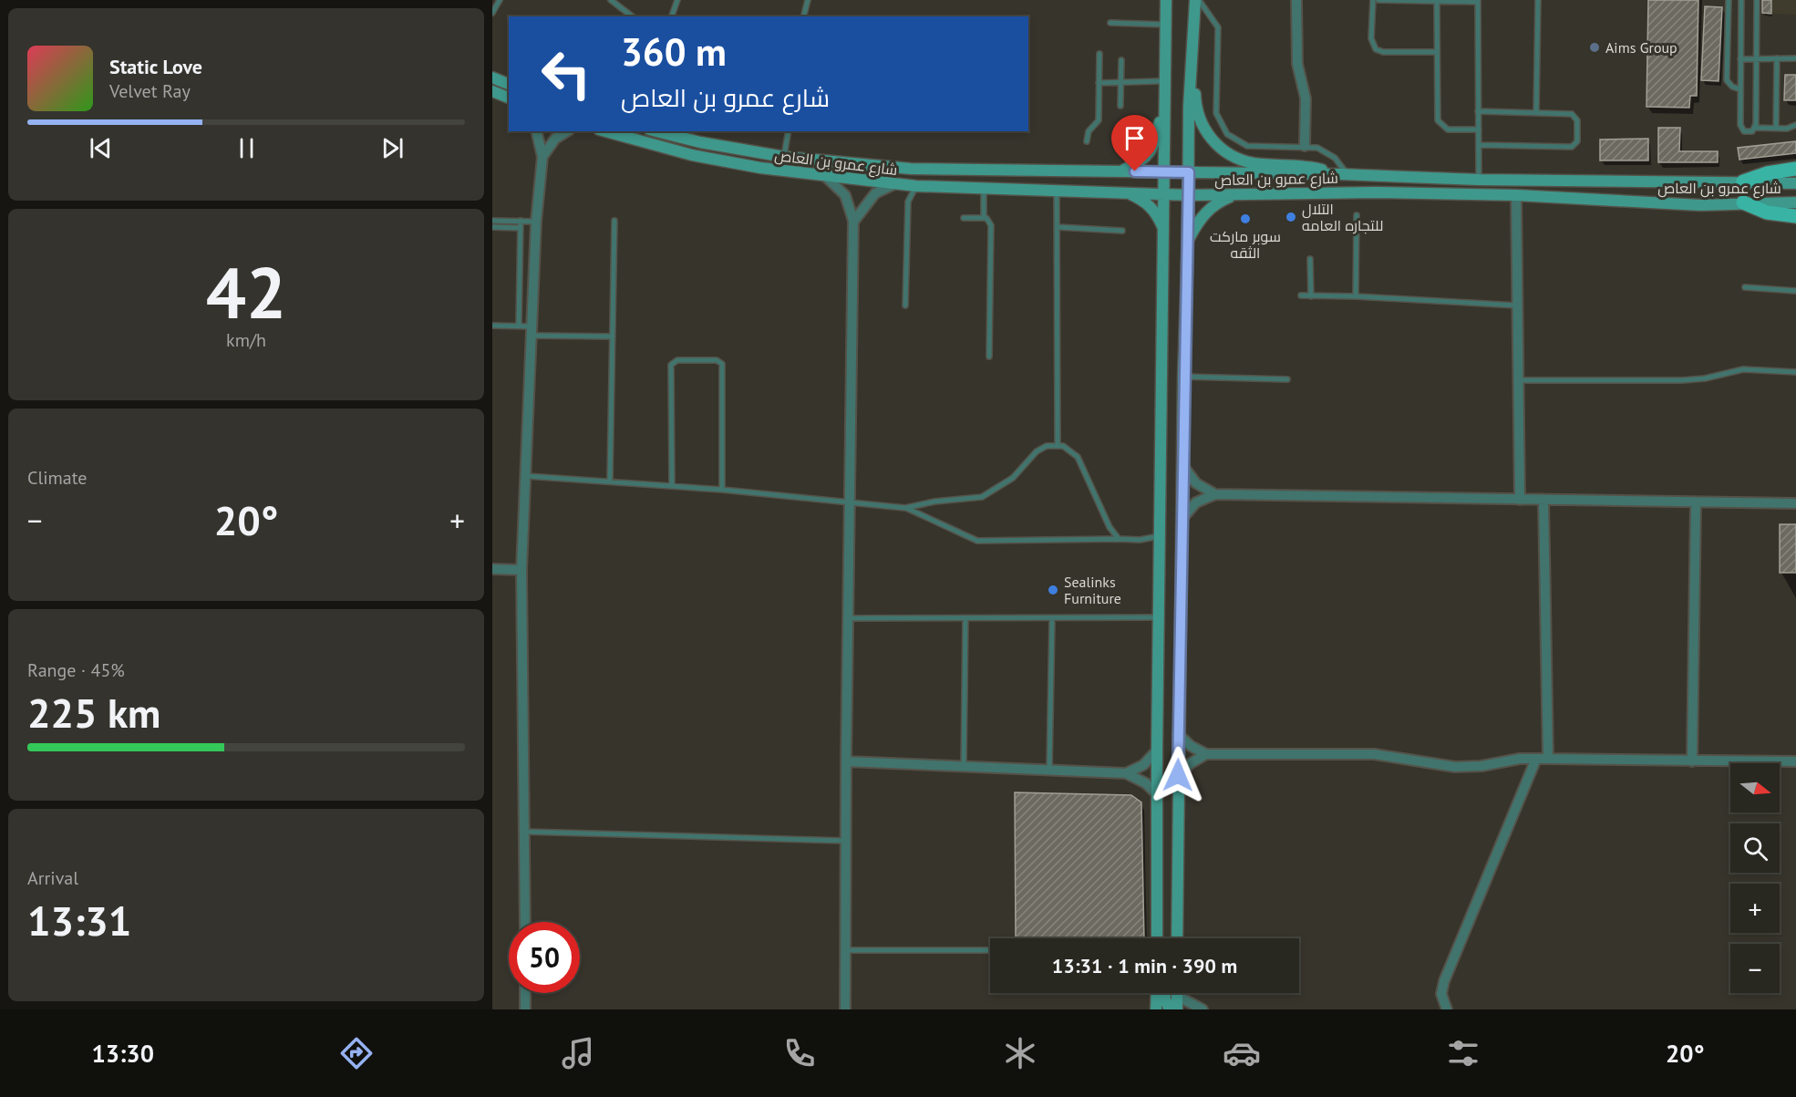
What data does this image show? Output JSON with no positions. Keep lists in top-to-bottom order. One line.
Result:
{"streets":{"main road":["شارع عمرو بن العاص"]},"places":["Aims Group","التلال للتجاره العامه","سوبر ماركت الثقه","Sealinks Furniture"],"north":"right","page":{"turn":["360 m","شارع عمرو بن العاص"],"song":["Static Love","Velvet Ray"],"tile":[["42","km/h"],"Climate",["Range · 45%","225 km"],["Arrival","13:31"]],"heat":["−","20°","+"],"map_buttons":["+","−"],"limit":"50","trip":"13:31 · 1 min · 390 m","tabs":["13:30","20°"]}}
